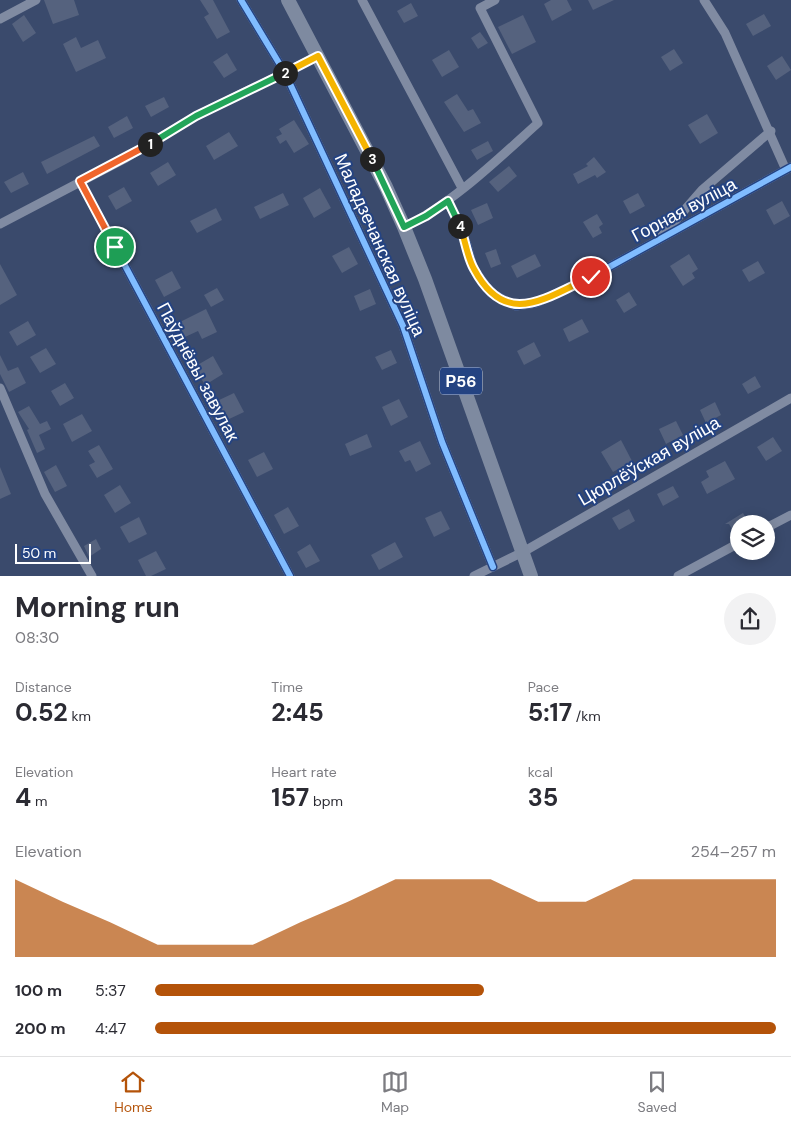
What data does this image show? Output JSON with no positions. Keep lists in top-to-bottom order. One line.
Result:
{"streets":{"main road":["Маладзечанская вуліца","Р56"],"street":["Горная вуліца","Паўднёвы завулак","Цюрлёўская вуліца"]},"crossings":[["Маладзечанская вуліца","Р56"],["Маладзечанская вуліца","Цюрлёўская вуліца"],["Р56","Цюрлёўская вуліца"]],"scale_bar":"50 m","page":{"pins":["2","1","3","4"],"scale":"50 m","heading":["Morning run","08:30"],"stats":[["Distance","0.52 km"],["Time","2:45"],["Pace","5:17 /km"],["Elevation","4 m"],["Heart rate","157 bpm"],["kcal","35"]],"chart":["Elevation","254–257 m"],"list":[{"name":"100 m","note":"5:37"},{"name":"200 m","note":"4:47"}],"tabs":["Home","Map","Saved"]}}
